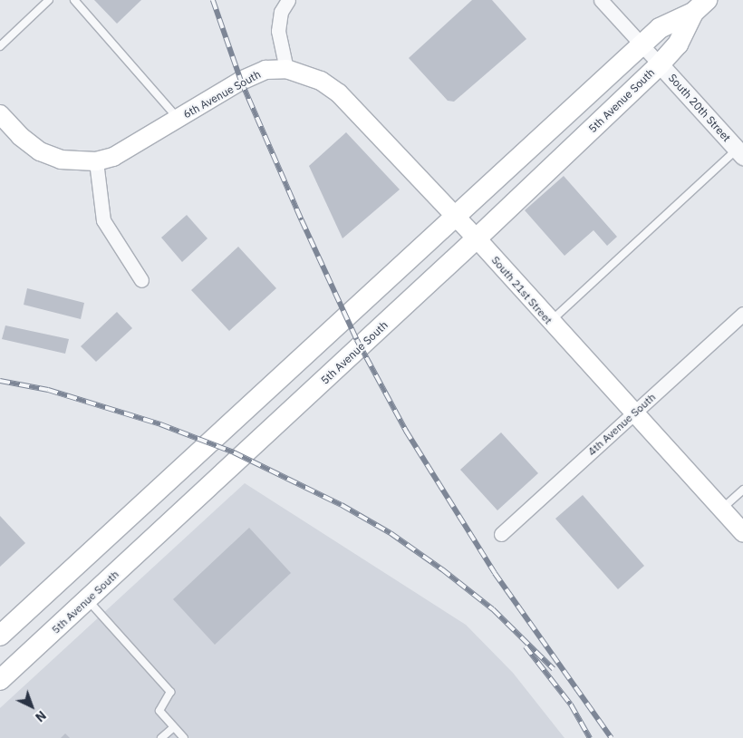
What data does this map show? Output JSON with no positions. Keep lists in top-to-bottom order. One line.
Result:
{"streets":{"main road":["6th Avenue South","5th Avenue South","South 21st Street"],"street":["South 20th Street","4th Avenue South"]},"crossings":[["6th Avenue South","South 21st Street"],["5th Avenue South","South 20th Street"],["5th Avenue South","South 21st Street"],["South 21st Street","4th Avenue South"]],"north":"bottom right"}
